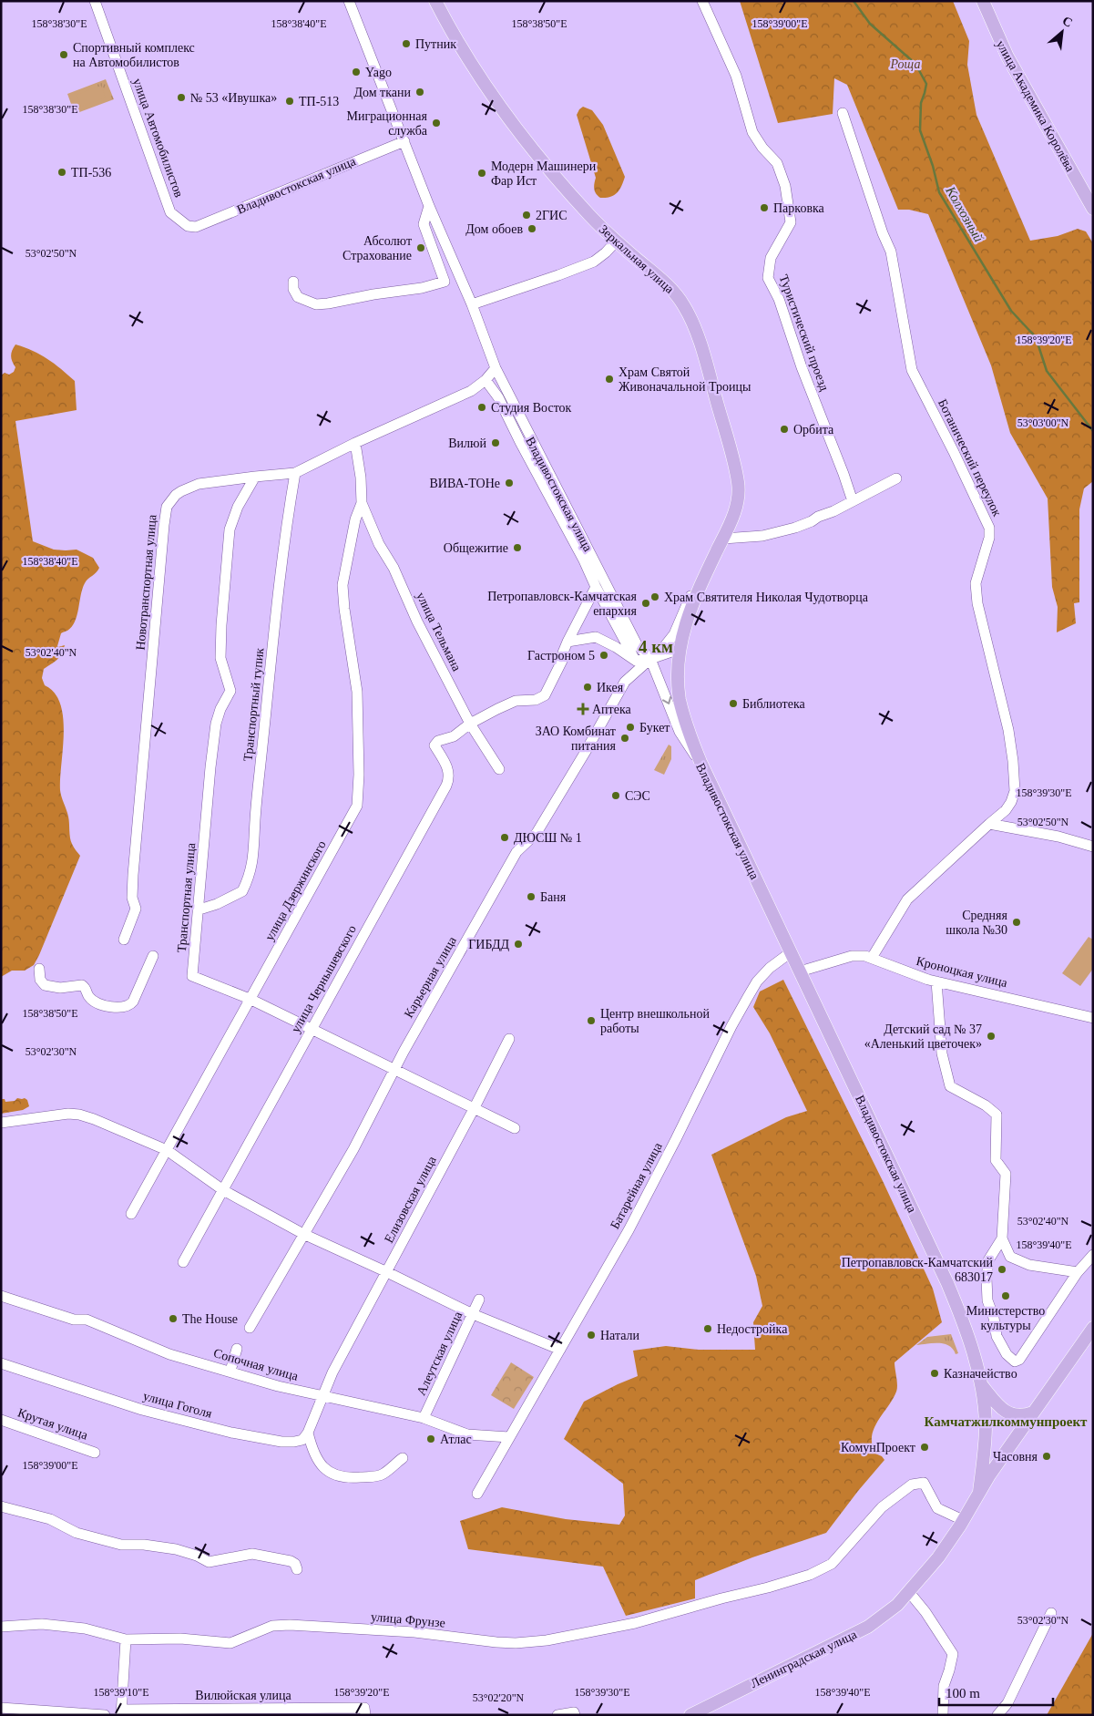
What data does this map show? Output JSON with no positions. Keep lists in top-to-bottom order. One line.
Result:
{"streets":{"main road":["улица Академика Королёва","Владивостокская улица","Зеркальная улица","Ленинградская улица"],"street":["улица Автомобилистов","Туристический проезд","Ботанический переулок","Новотранспортная улица","улица Тельмана","Транспортный тупик","улица Дзержинского","Транспортная улица","Кроноцкая улица","Карьерная улица","улица Чернышевского","Батарейная улица","Елизовская улица","Алеутская улица","Сопочная улица","улица Гоголя","Крутая улица","улица Фрунзе","Вилюйская улица"]},"crossings":[["улица Автомобилистов","Владивостокская улица"],["Владивостокская улица","Зеркальная улица"],["Владивостокская улица","Новотранспортная улица"],["Владивостокская улица","Кроноцкая улица"],["Владивостокская улица","Карьерная улица"],["Владивостокская улица","Батарейная улица"],["Владивостокская улица","Ленинградская улица"],["Зеркальная улица","Карьерная улица"],["Ботанический переулок","Кроноцкая улица"],["Новотранспортная улица","Транспортный тупик"],["Новотранспортная улица","улица Дзержинского"],["Новотранспортная улица","Транспортная улица"],["улица Тельмана","улица Дзержинского"],["улица Тельмана","улица Чернышевского"],["Транспортный тупик","Транспортная улица"],["улица Дзержинского","Транспортная улица"],["Транспортная улица","Карьерная улица"],["Транспортная улица","улица Чернышевского"],["Транспортная улица","Елизовская улица"],["Батарейная улица","Сопочная улица"],["Елизовская улица","Сопочная улица"],["Алеутская улица","Сопочная улица"],["улица Фрунзе","Ленинградская улица"]],"districts":["4 км","Камчатжилкоммунпроект"],"water":["Колхозный"],"parks":["Роща"],"places":{"other":["Путник","Спортивный комплекс на Автомобилистов","Yago","Дом ткани","№ 53 «Ивушка»","ТП-513","Миграционная служба","ТП-536","Модерн Машинери Фар Ист","Парковка","2ГИС","Дом обоев","Абсолют Страхование","Храм Святой Живоначальной Троицы","Студия Восток","Орбита","Вилюй","ВИВА-ТОНе","Общежитие","Храм Святителя Николая Чудотворца","Петропавловск-Камчатская епархия","Гастроном 5","Икея","Библиотека","Букет","ЗАО Комбинат питания","СЭС","ДЮСШ № 1","Баня","Средняя школа №30","ГИБДД","Центр внешкольной работы","Детский сад № 37 «Аленький цветочек»","Петропавловск-Камчатский 683017","Министерство культуры","The House","Недостройка","Натали","Казначейство","Атлас","КомунПроект","Часовня"],"health":["Аптека"]},"scale_bar":"100 m","north":"top right","coordinates":["158°38'30\"E","158°38'40\"E","158°38'50\"E","158°39'00\"E","53°02'50\"N","158°39'20\"E","53°03'00\"N","53°02'40\"N","158°39'30\"E","53°02'30\"N","158°39'40\"E","158°39'10\"E","53°02'20\"N"]}
